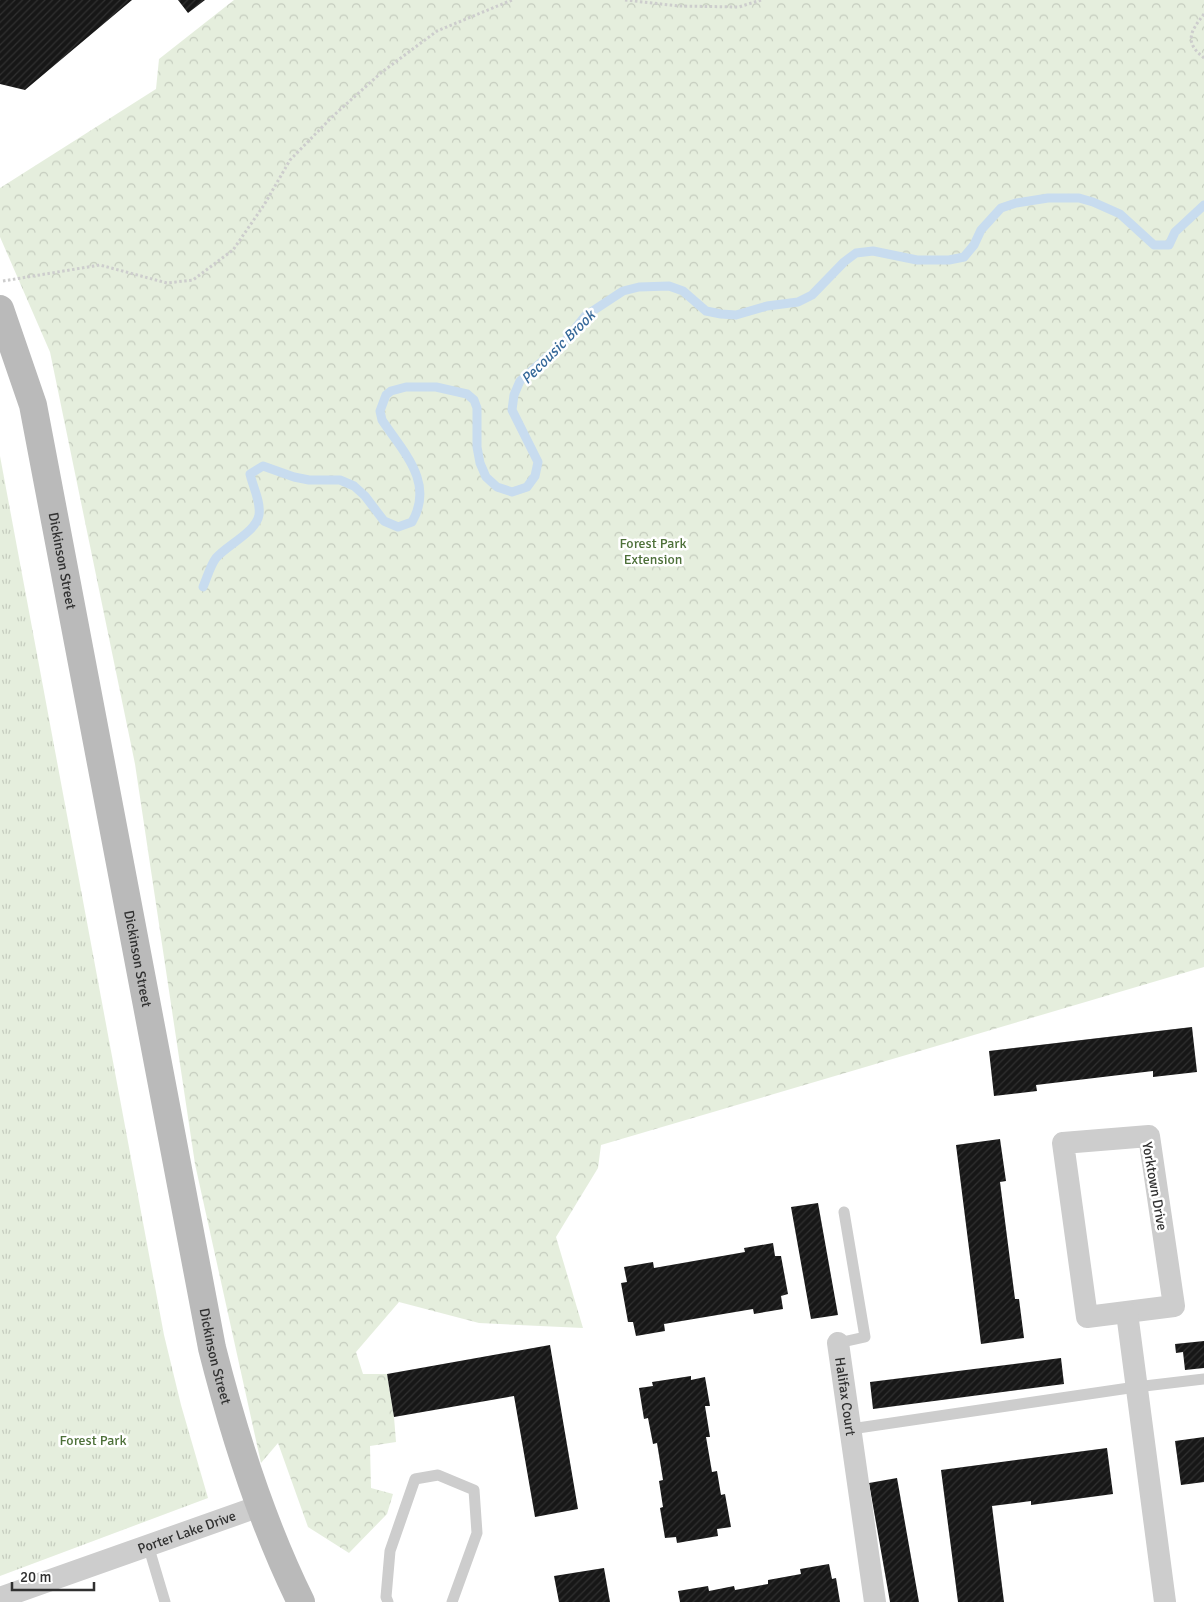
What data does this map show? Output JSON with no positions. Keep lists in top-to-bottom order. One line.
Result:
{"streets":{"main road":["Dickinson Street"],"street":["Yorktown Drive","Halifax Court","Porter Lake Drive"]},"crossings":[["Dickinson Street","Porter Lake Drive"]],"water":["Pecousic Brook"],"parks":["Forest Park Extension","Forest Park"],"scale_bar":"20 m"}
